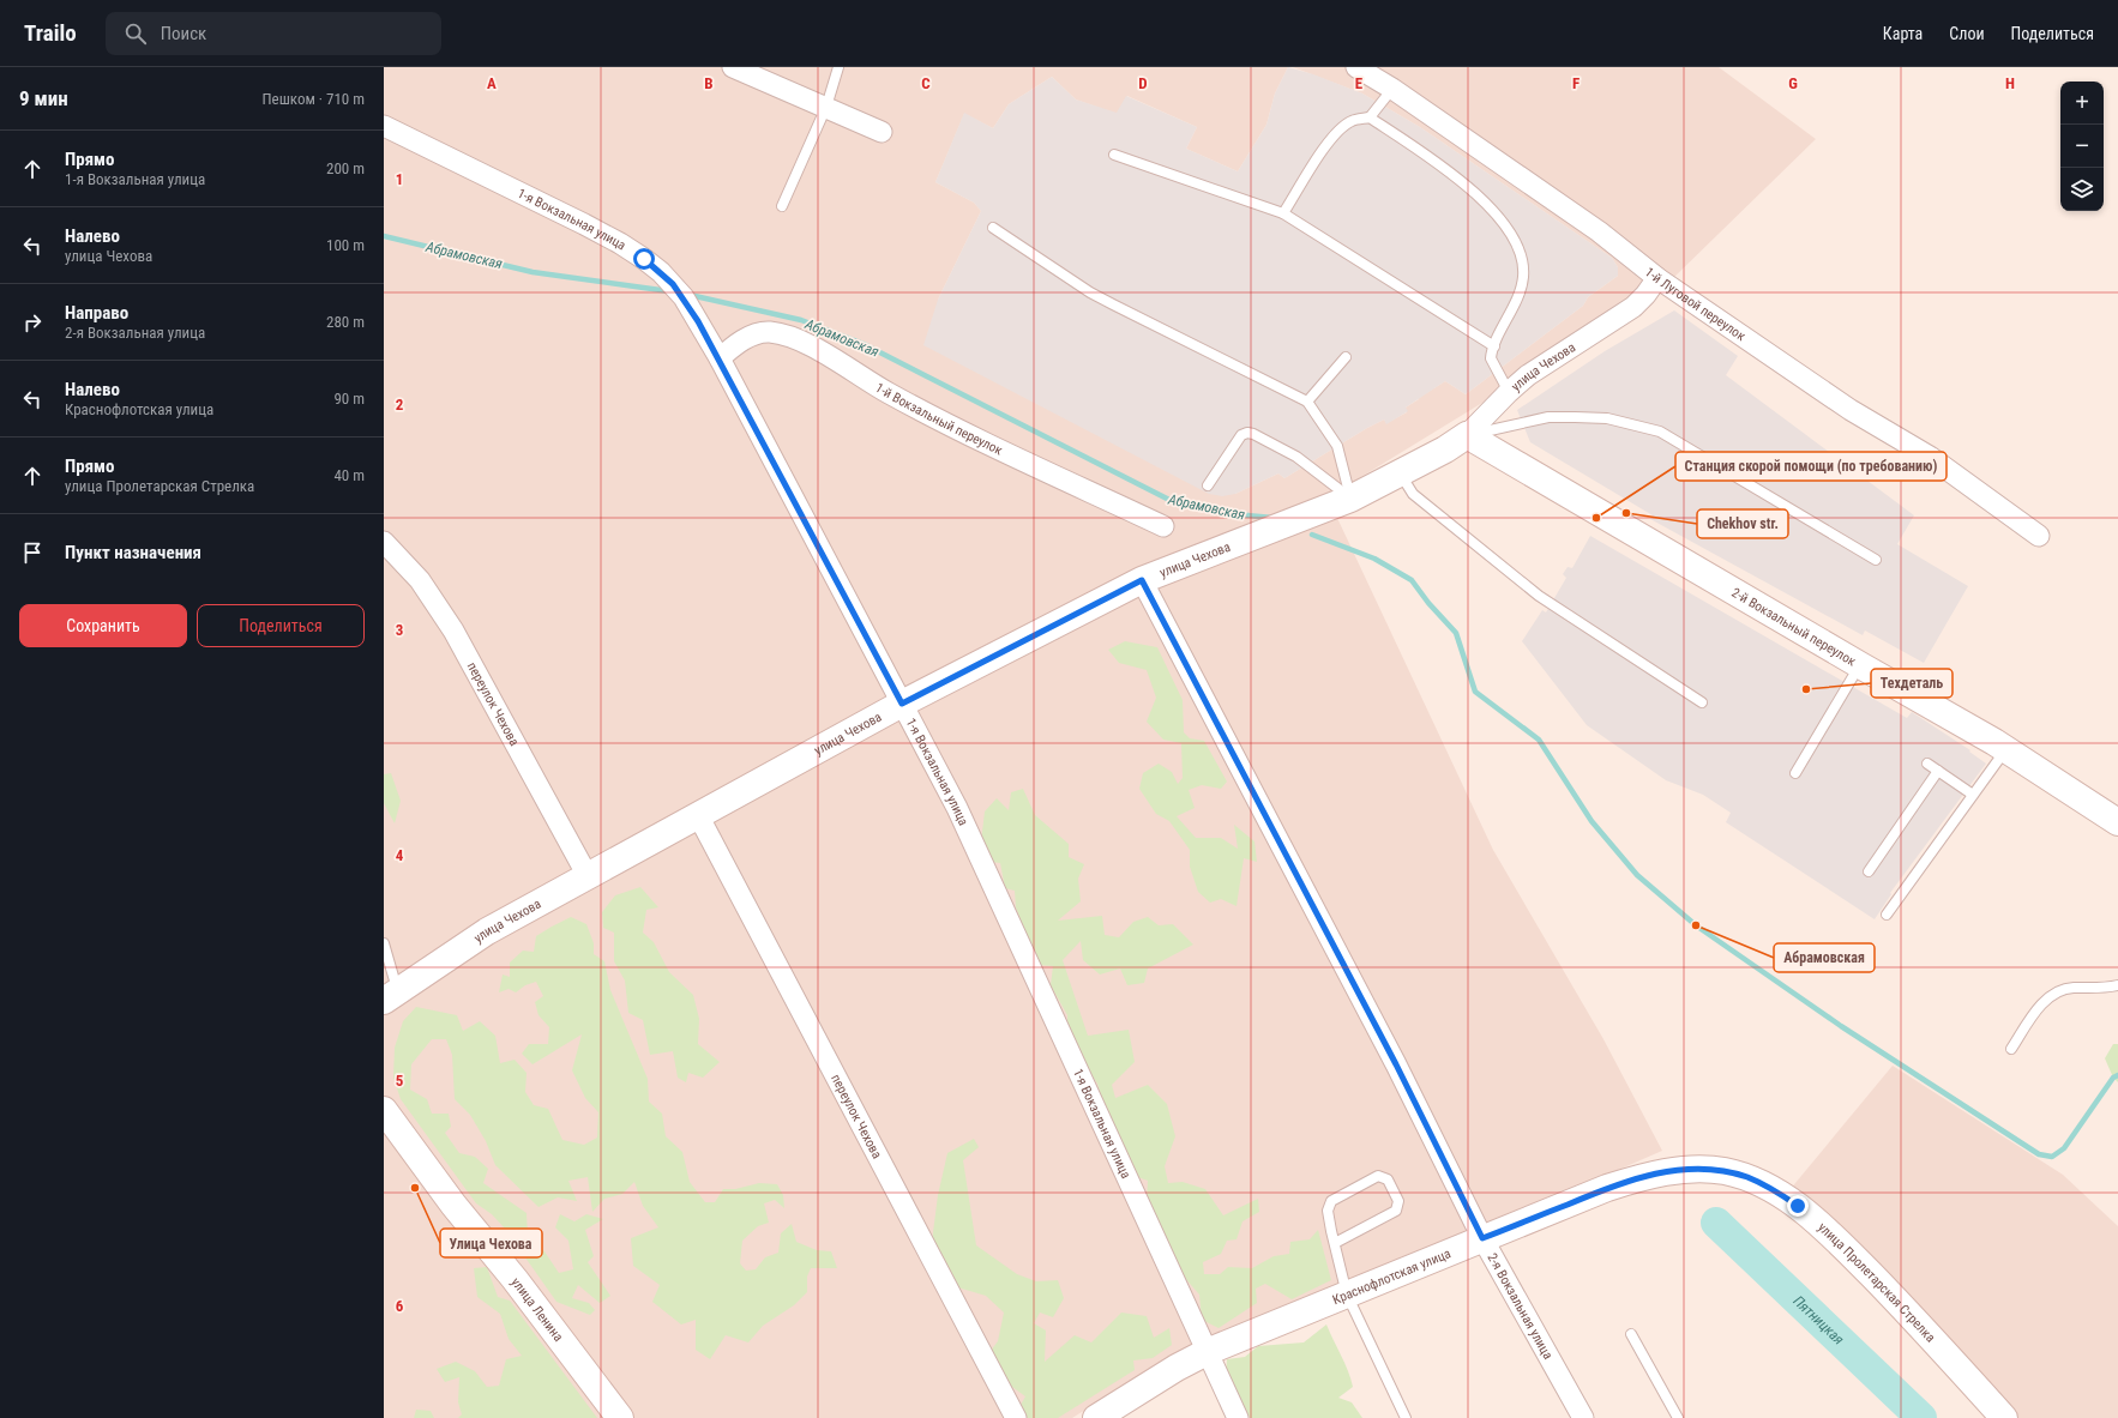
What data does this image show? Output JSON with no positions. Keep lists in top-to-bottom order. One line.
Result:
{"streets":{"street":["1-я Вокзальная улица","1-й Луговой переулок","улица Чехова","1-й Вокзальный переулок","2-й Вокзальный переулок","переулок Чехова","Краснофлотская улица","улица Пролетарская Стрелка","2-я Вокзальная улица","улица Ленина"]},"crossings":[["1-я Вокзальная улица","улица Чехова"],["1-я Вокзальная улица","1-й Вокзальный переулок"],["1-я Вокзальная улица","Краснофлотская улица"],["1-й Луговой переулок","улица Чехова"],["улица Чехова","2-й Вокзальный переулок"],["улица Чехова","переулок Чехова"],["улица Чехова","2-я Вокзальная улица"],["Краснофлотская улица","улица Пролетарская Стрелка"],["Краснофлотская улица","2-я Вокзальная улица"]],"water":["Абрамовская","Пятницкая"],"places":["Chekhov str.","Станция скорой помощи (по требованию)","Техдеталь","Абрамовская","Улица Чехова"],"page":{"header":"Trailo","search":"Поиск","nav":["Карта","Слои","Поделиться"],"heading":["9 мин","Пешком · 710 m"],"map_buttons":["+","−"],"list":[["Прямо","1-я Вокзальная улица","200 m"],["Налево","улица Чехова","100 m"],["Направо","2-я Вокзальная улица","280 m"],["Налево","Краснофлотская улица","90 m"],["Прямо","улица Пролетарская Стрелка","40 m"],"Пункт назначения"],"buttons":["Сохранить","Поделиться"]},"grid":{"columns":["A","B","C","D","E","F","G","H"],"rows":["1","2","3","4","5","6"]}}
